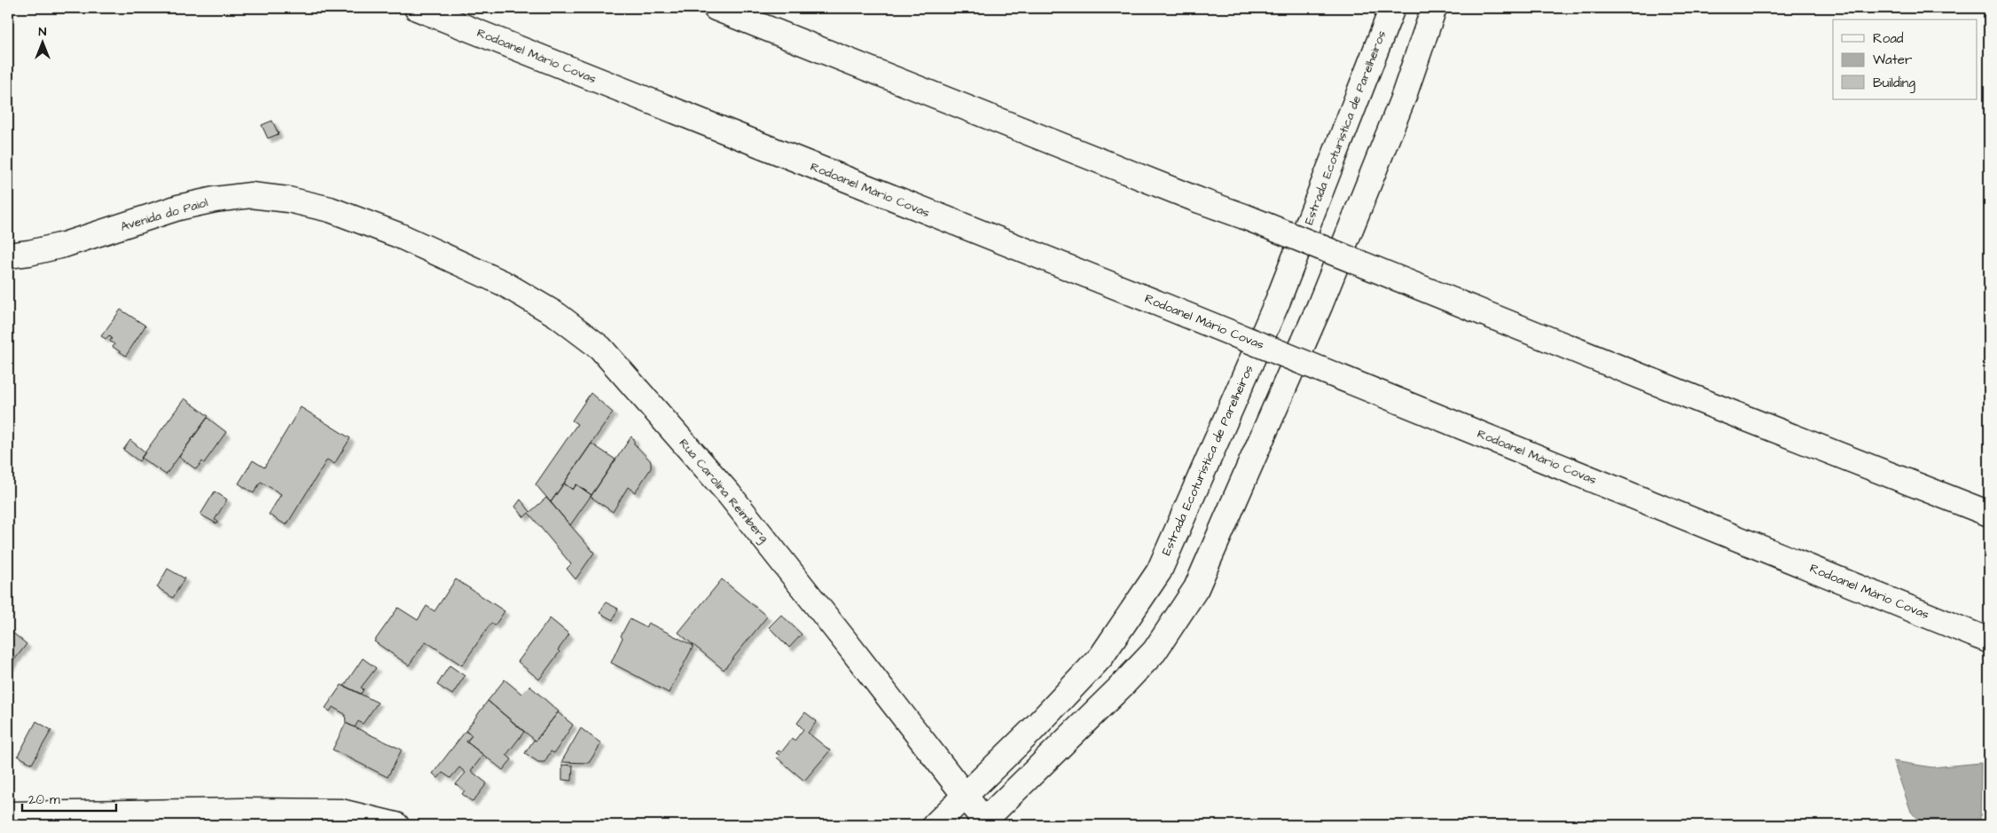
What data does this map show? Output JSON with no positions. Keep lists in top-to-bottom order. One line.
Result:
{"streets":{"main road":["Rodoanel Mário Covas","Estrada Ecoturistica de Parelheiros","Avenida do Paiol","Rua Carolina Reimberg"]},"crossings":[["Estrada Ecoturistica de Parelheiros","Rua Carolina Reimberg"],["Avenida do Paiol","Rua Carolina Reimberg"]],"legend":["Road","Water","Building"],"scale_bar":"20 m","north":"top"}
